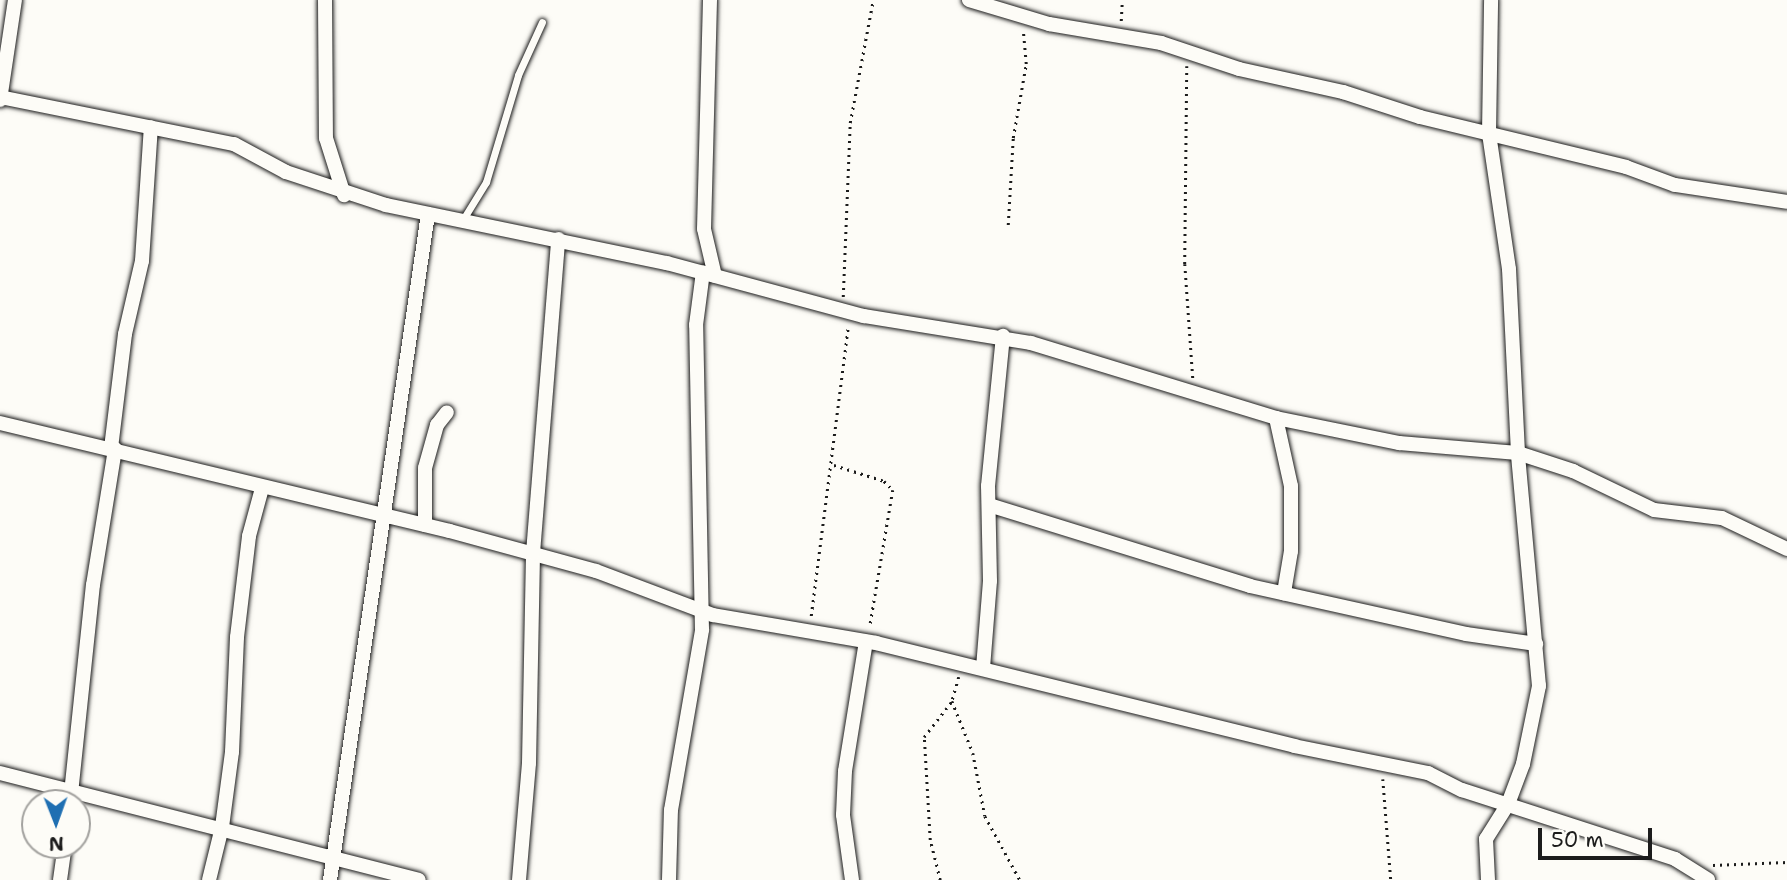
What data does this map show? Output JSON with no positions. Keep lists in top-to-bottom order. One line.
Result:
{"scale_bar":"50 m","north":"bottom"}
